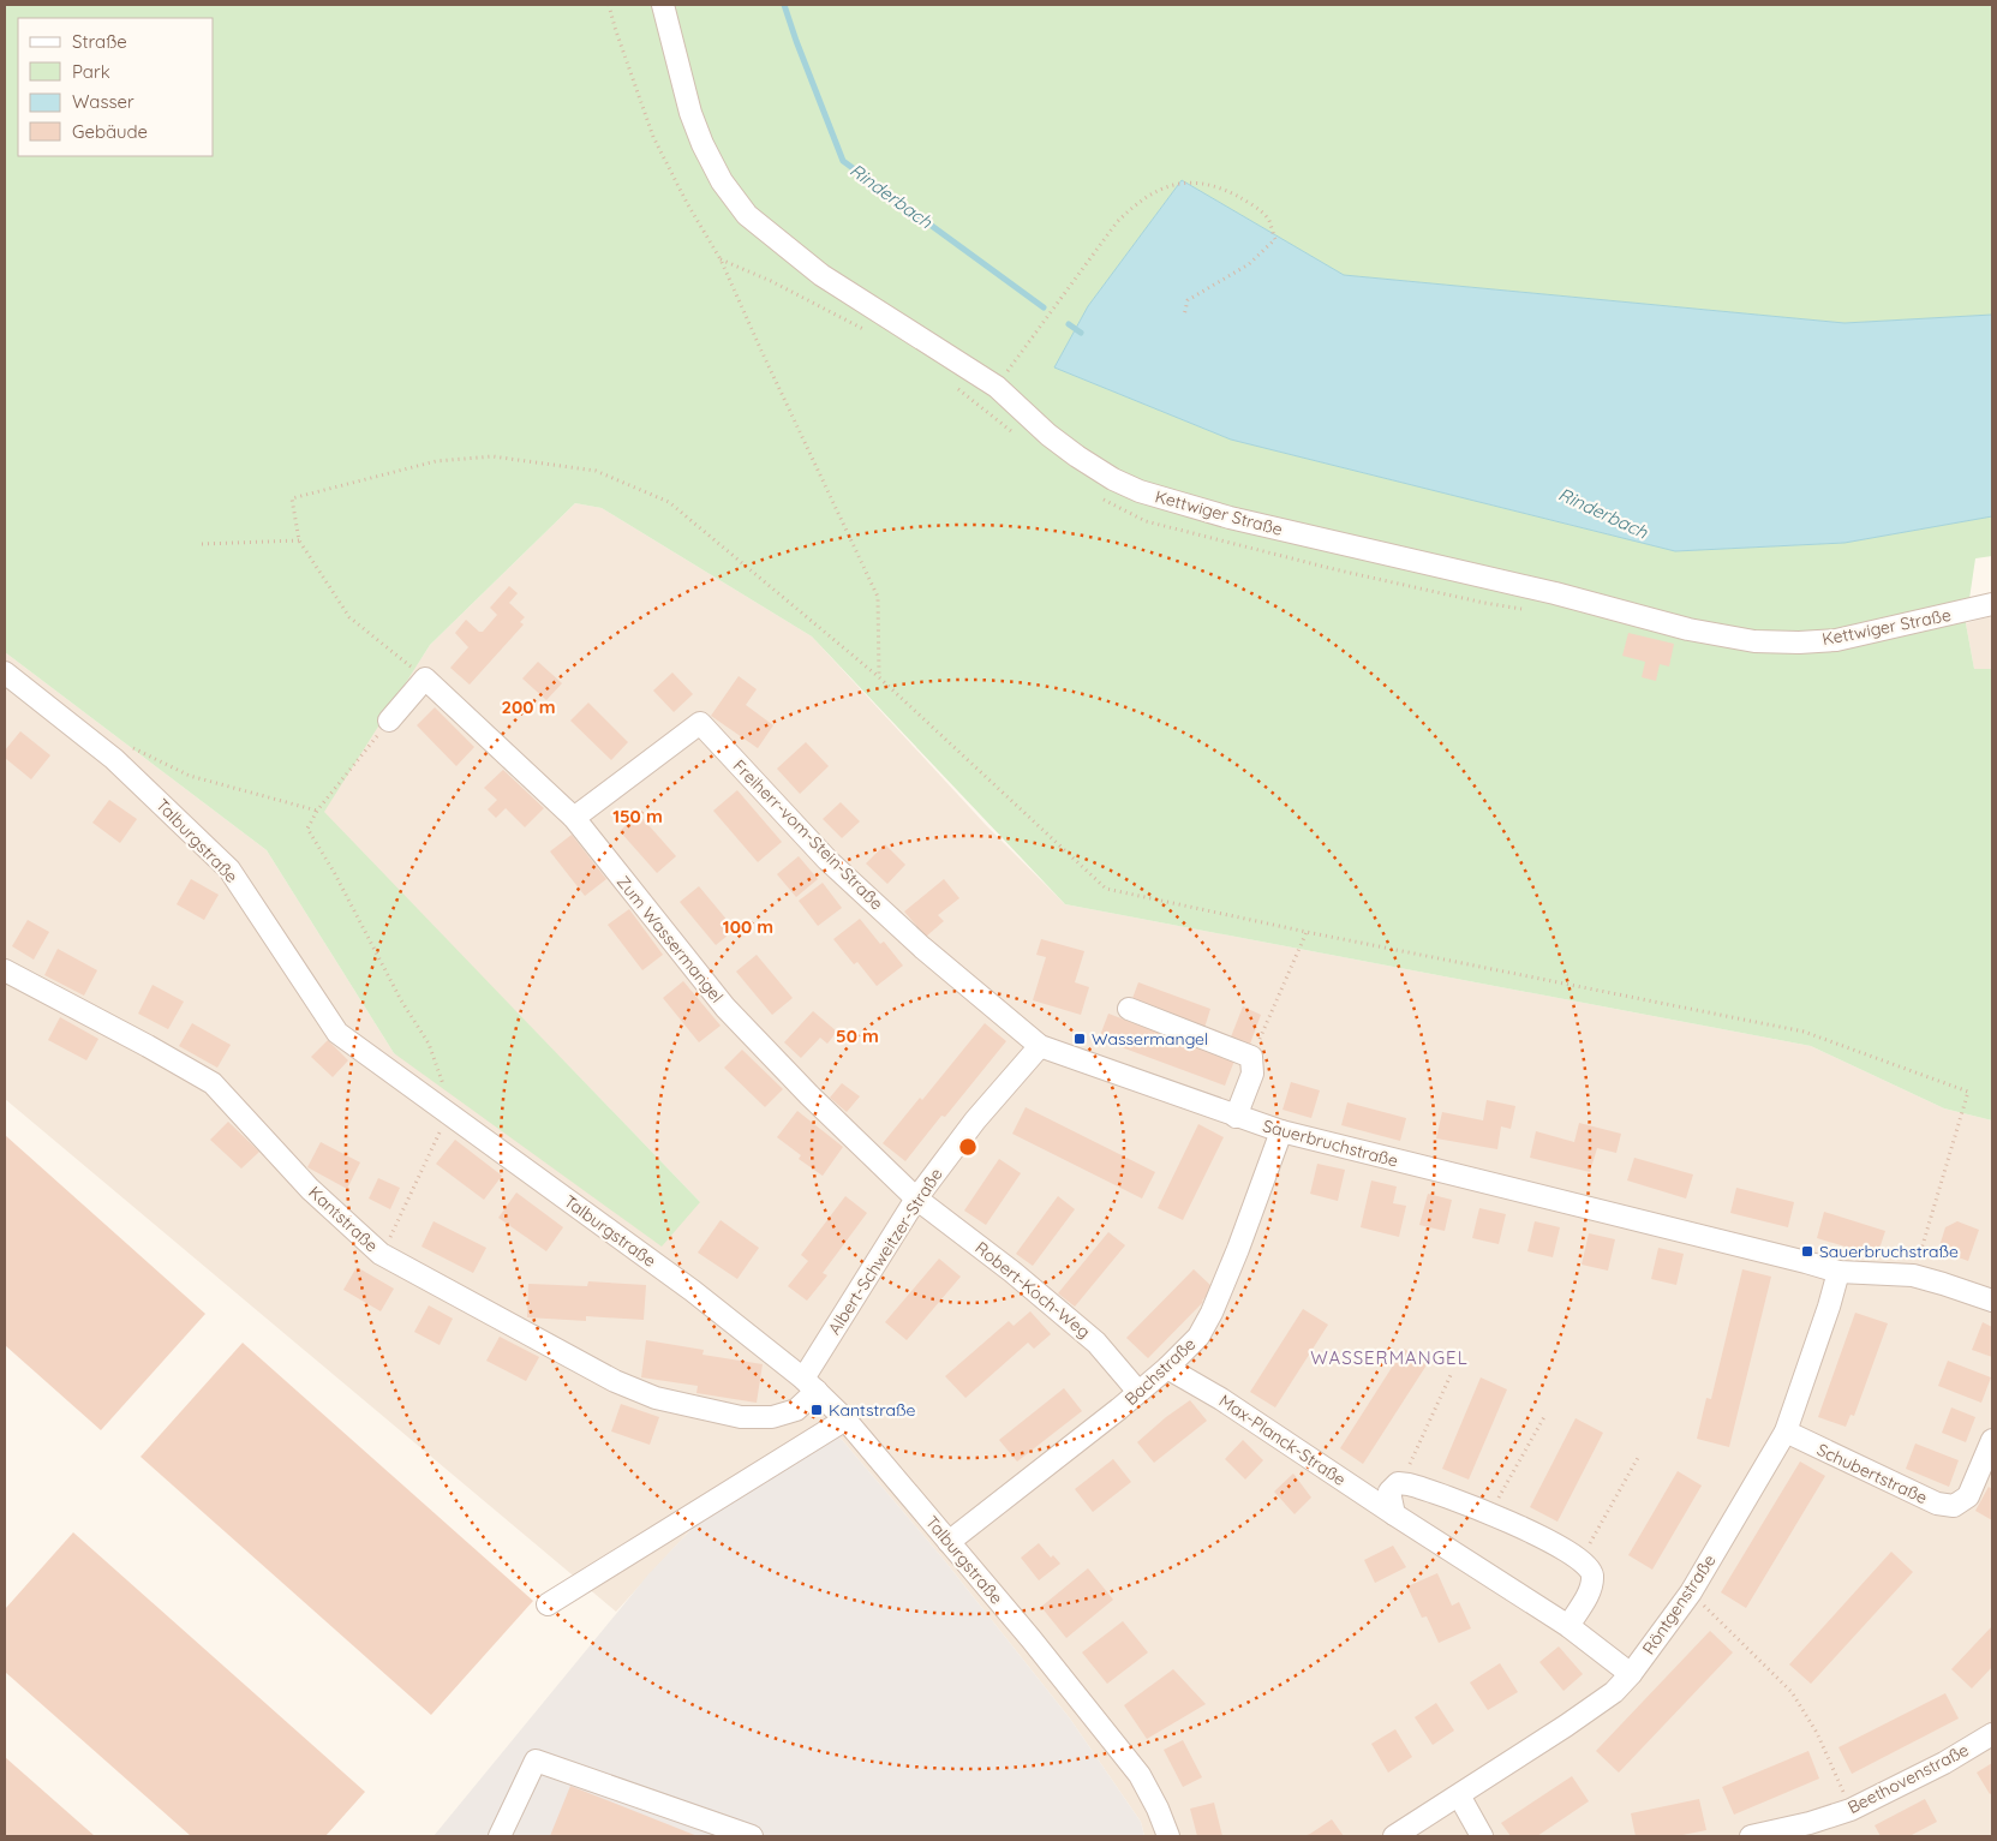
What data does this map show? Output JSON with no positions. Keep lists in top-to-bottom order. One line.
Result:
{"streets":{"street":["Kettwiger Straße","Freiherr-vom-Stein-Straße","Talburgstraße","Zum Wassermangel","Sauerbruchstraße","Kantstraße","Albert-Schweitzer-Straße","Robert-Koch-Weg","Bachstraße","Max-Planck-Straße","Schubertstraße","Röntgenstraße","Beethovenstraße"]},"crossings":[["Freiherr-vom-Stein-Straße","Zum Wassermangel"],["Freiherr-vom-Stein-Straße","Sauerbruchstraße"],["Freiherr-vom-Stein-Straße","Albert-Schweitzer-Straße"],["Talburgstraße","Kantstraße"],["Talburgstraße","Albert-Schweitzer-Straße"],["Talburgstraße","Bachstraße"],["Zum Wassermangel","Albert-Schweitzer-Straße"],["Zum Wassermangel","Robert-Koch-Weg"],["Sauerbruchstraße","Albert-Schweitzer-Straße"],["Sauerbruchstraße","Bachstraße"],["Sauerbruchstraße","Röntgenstraße"],["Kantstraße","Albert-Schweitzer-Straße"],["Albert-Schweitzer-Straße","Robert-Koch-Weg"],["Robert-Koch-Weg","Bachstraße"],["Bachstraße","Max-Planck-Straße"],["Max-Planck-Straße","Röntgenstraße"],["Schubertstraße","Röntgenstraße"]],"districts":["WASSERMANGEL"],"water":["Rinderbach"],"places":{"transit":["Wassermangel","Sauerbruchstraße","Kantstraße"]},"legend":["Straße","Park","Wasser","Gebäude"],"rings":["200 m","150 m","100 m","50 m"]}
